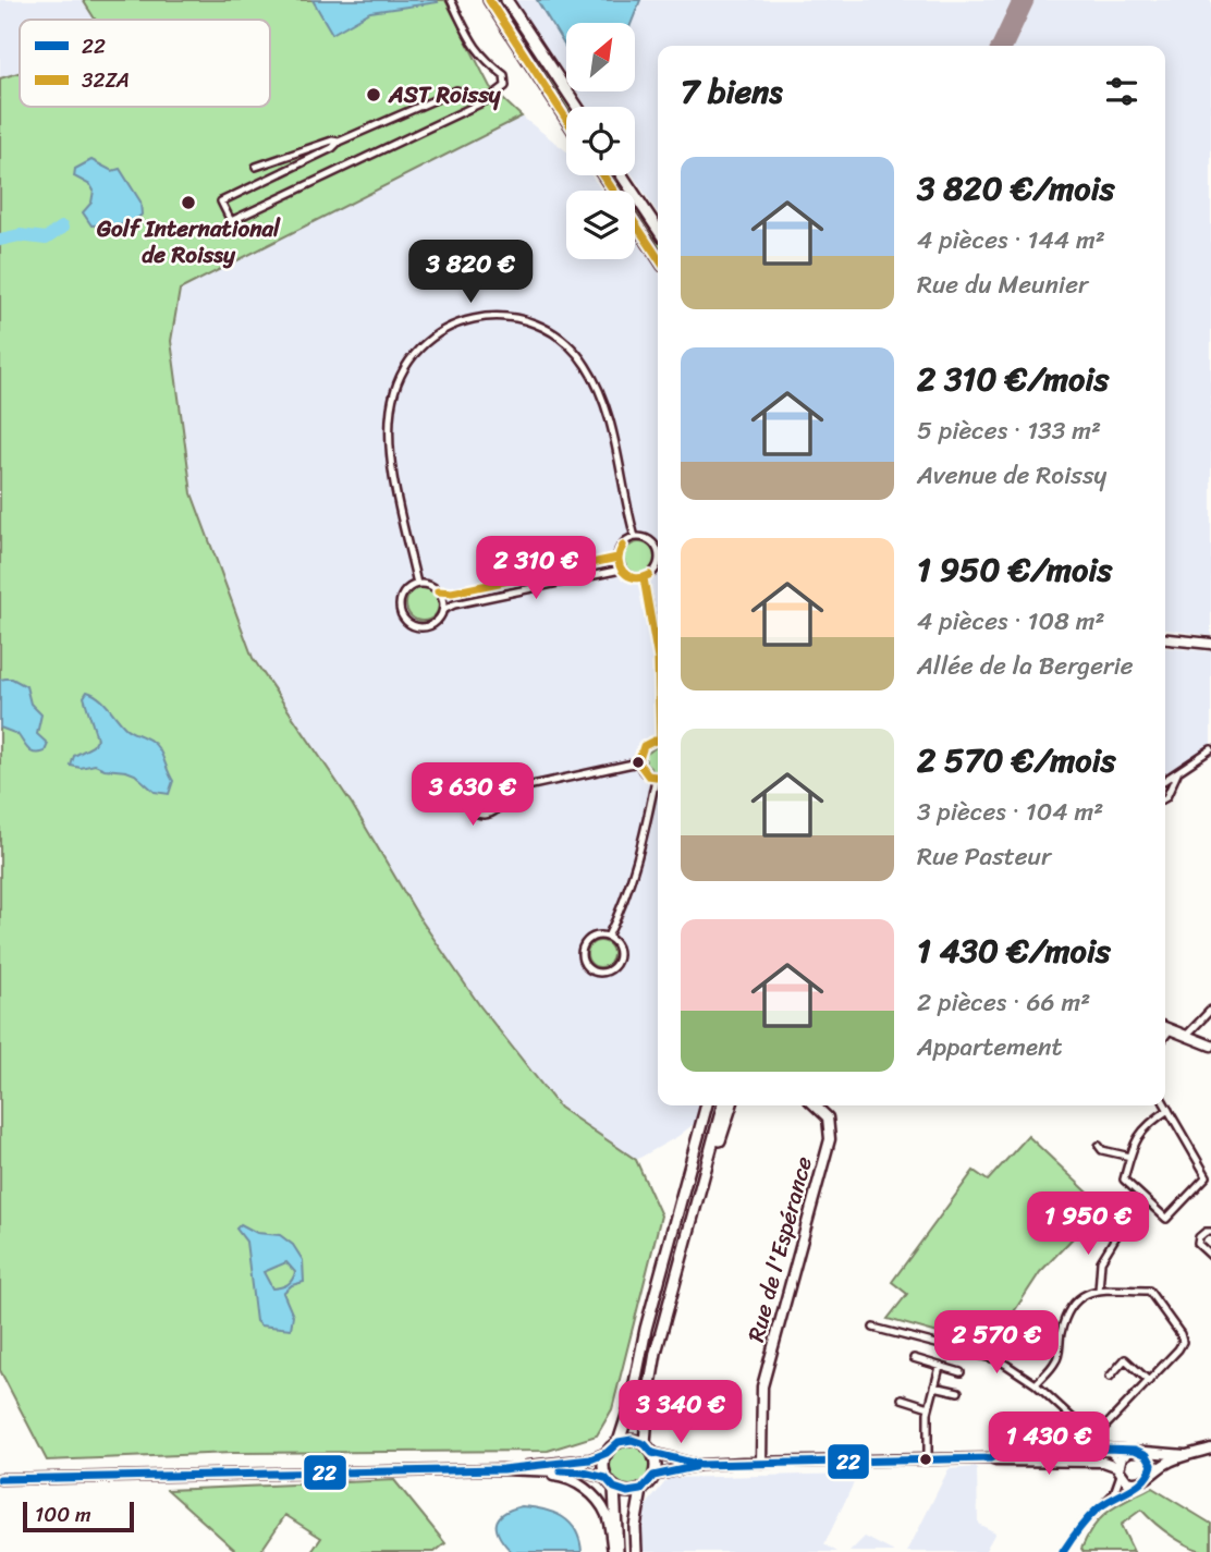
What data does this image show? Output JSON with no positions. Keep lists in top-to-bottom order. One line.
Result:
{"streets":{"main road":["Rue de l'Espérance"]},"places":["AST Roissy","Golf International de Roissy"],"lines":["transit line 32ZA","transit line 22"],"legend":["22","32ZA"],"scale_bar":"100 m","north":"top right","page":{"heading":"7 biens","list":[{"name":"3 820 €/mois","note":"4 pièces · 144 m² · Rue du Meunier"},{"name":"2 310 €/mois","note":"5 pièces · 133 m² · Avenue de Roissy"},{"name":"1 950 €/mois","note":"4 pièces · 108 m² · Allée de la Bergerie"},{"name":"2 570 €/mois","note":"3 pièces · 104 m² · Rue Pasteur"},{"name":"1 430 €/mois","note":"2 pièces · 66 m² · Appartement"}],"price":["3 820 €","2 310 €","3 630 €","1 950 €","2 570 €","3 340 €","1 430 €"],"scale":"100 m"}}
